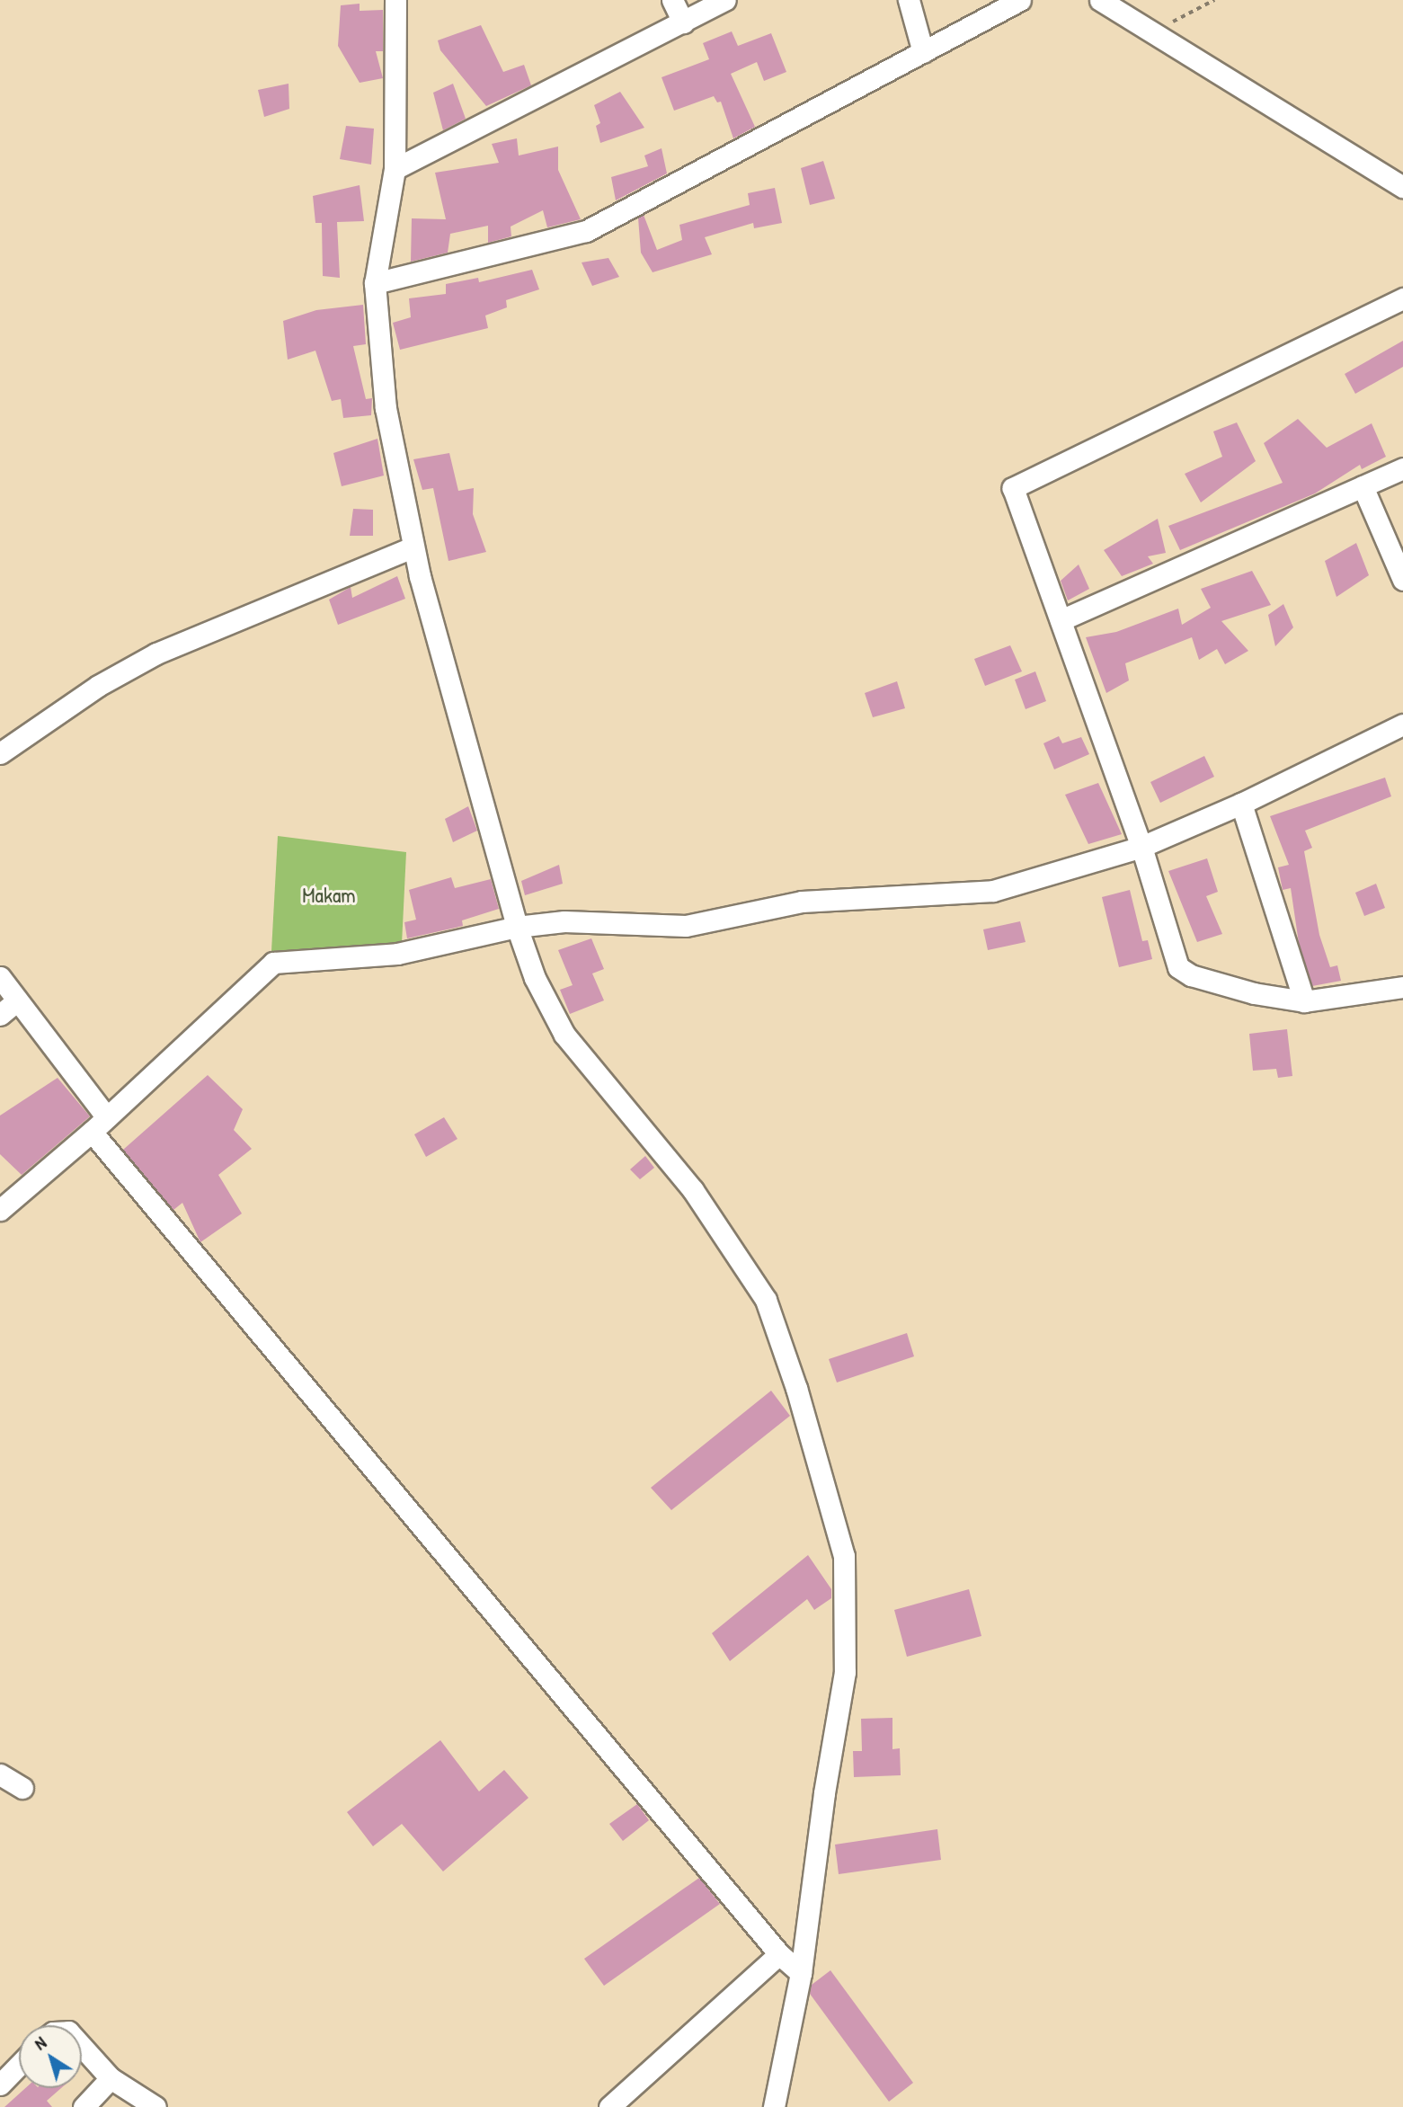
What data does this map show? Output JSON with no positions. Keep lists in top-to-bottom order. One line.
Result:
{"parks":["Makam"],"north":"top left"}
